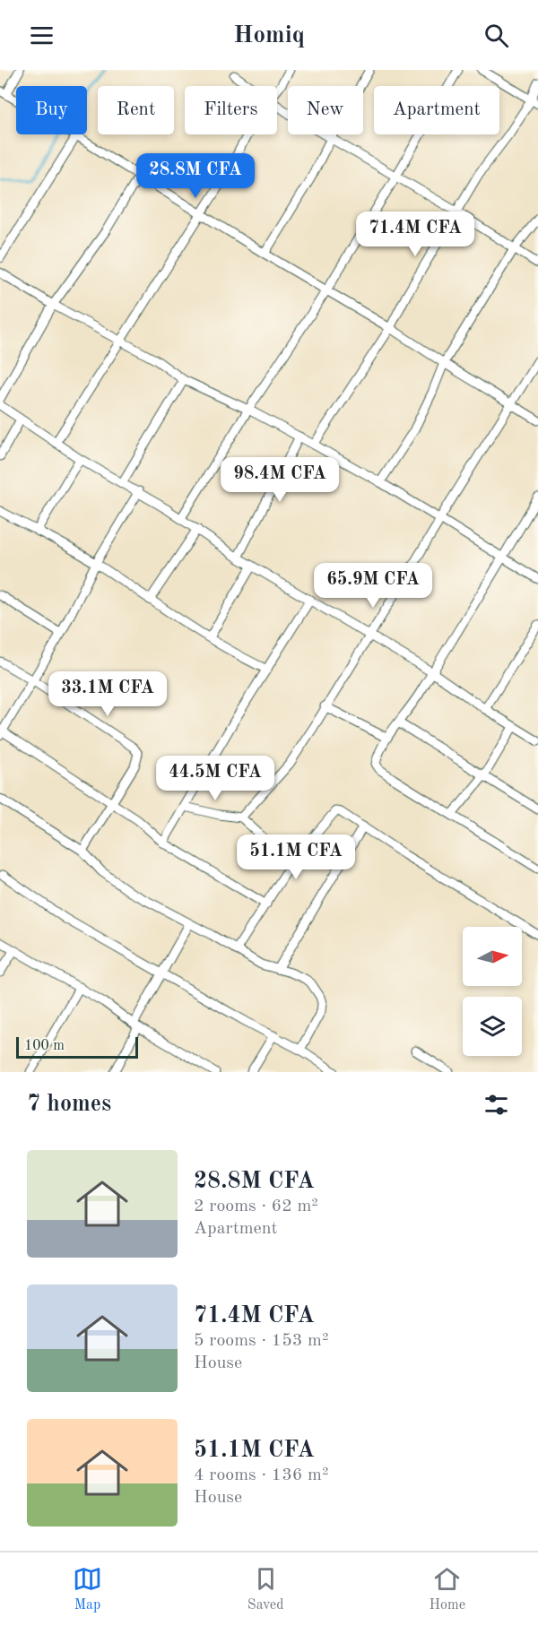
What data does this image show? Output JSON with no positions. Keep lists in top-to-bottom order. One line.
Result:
{"scale_bar":"100 m","north":"right","page":{"header":"Homiq","chip":["Buy","Rent","Filters","New","Apartment"],"price":["28.8M CFA","71.4M CFA","98.4M CFA","65.9M CFA","33.1M CFA","44.5M CFA","51.1M CFA"],"scale":"100 m","heading":"7 homes","list":[{"name":"28.8M CFA","note":"2 rooms · 62 m² · Apartment"},{"name":"71.4M CFA","note":"5 rooms · 153 m² · House"},{"name":"51.1M CFA","note":"4 rooms · 136 m² · House"}],"tabs":["Map","Saved","Home"]}}
